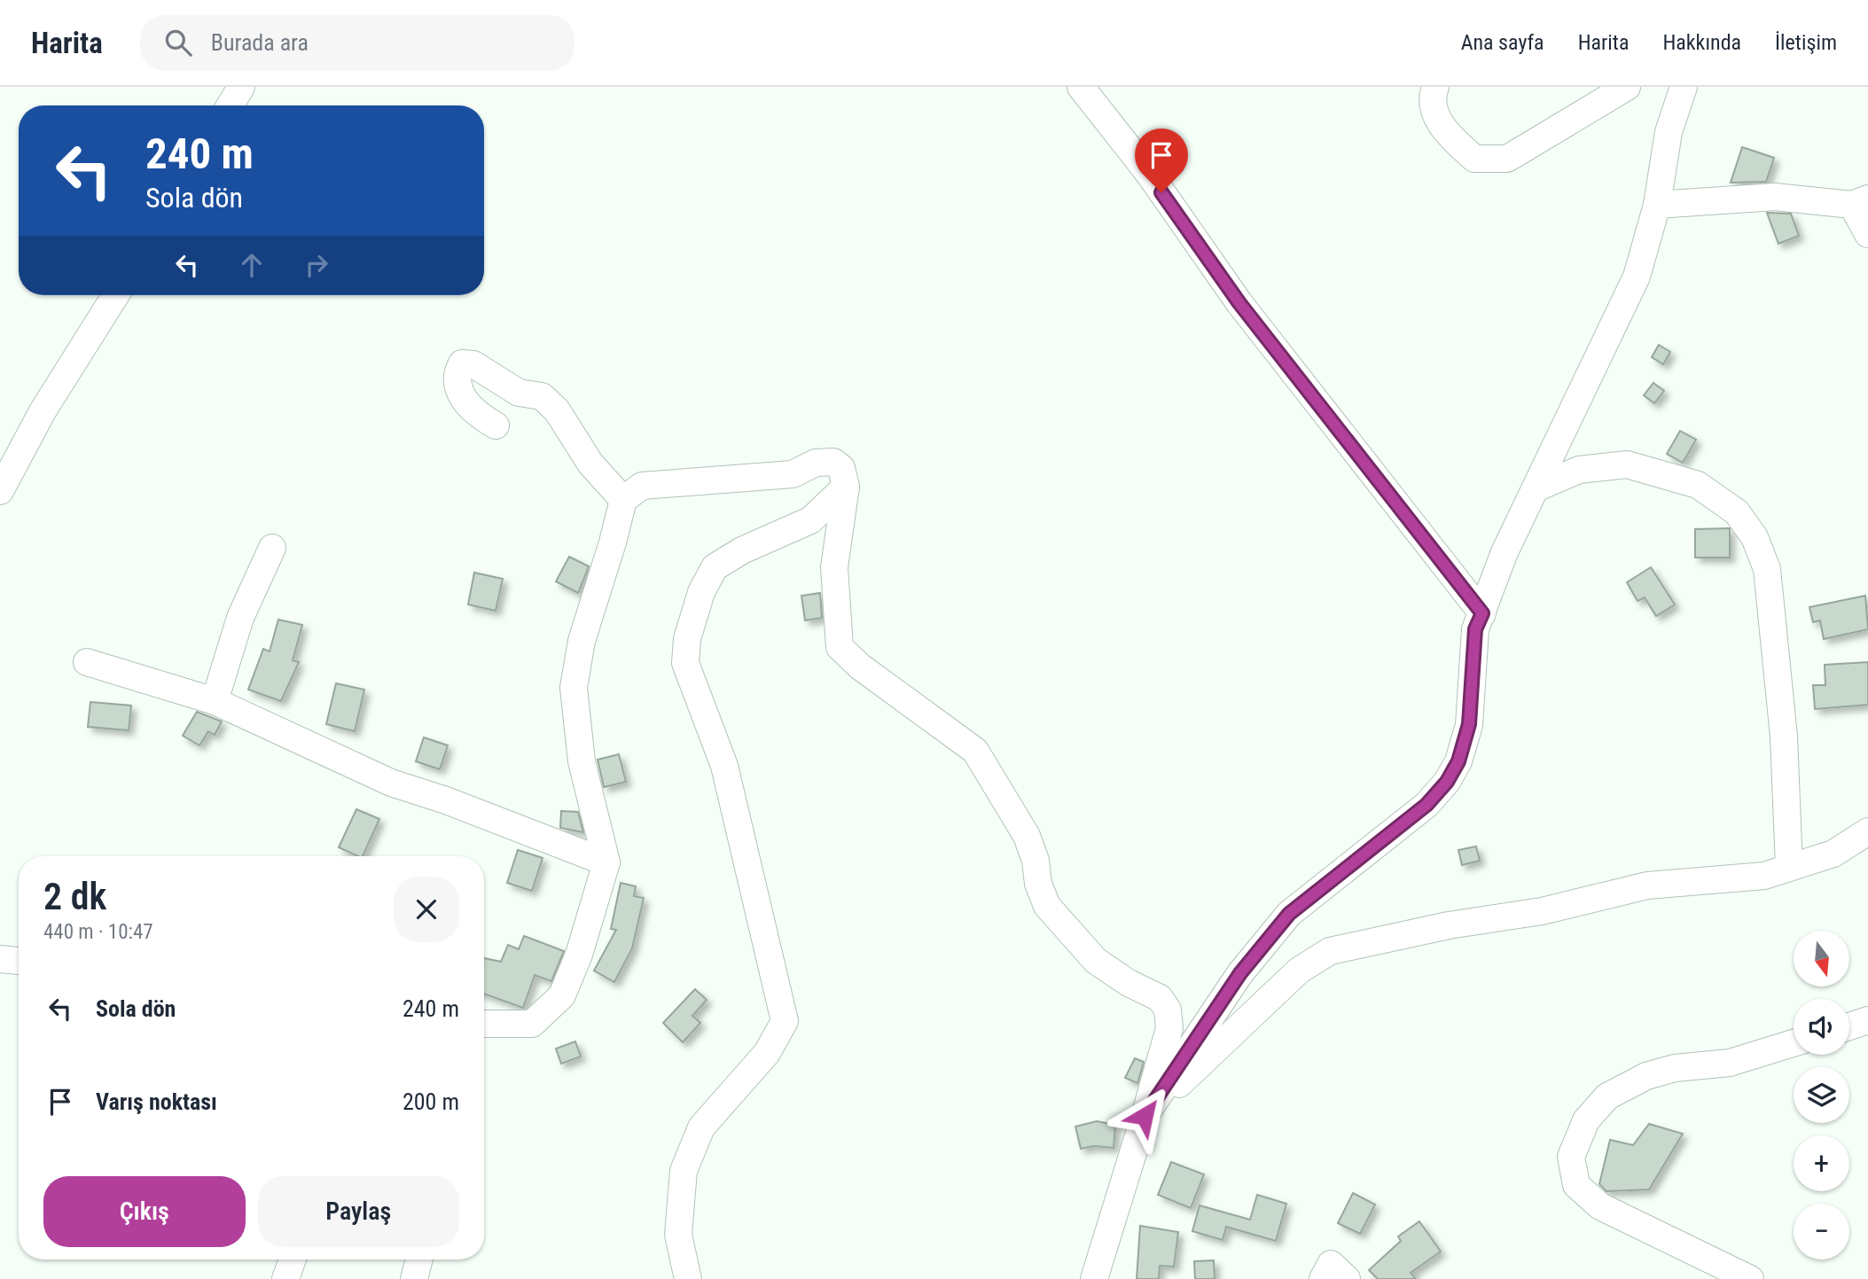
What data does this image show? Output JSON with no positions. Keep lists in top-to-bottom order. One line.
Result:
{"north":"bottom","page":{"header":"Harita","search":"Burada ara","nav":["Ana sayfa","Harita","Hakkında","İletişim"],"turn":["240 m","Sola dön"],"heading":["2 dk","440 m · 10:47"],"map_buttons":["+","−"],"list":[{"name":"Sola dön","value":"240 m"},{"name":"Varış noktası","value":"200 m"}],"buttons":["Çıkış","Paylaş"]}}
